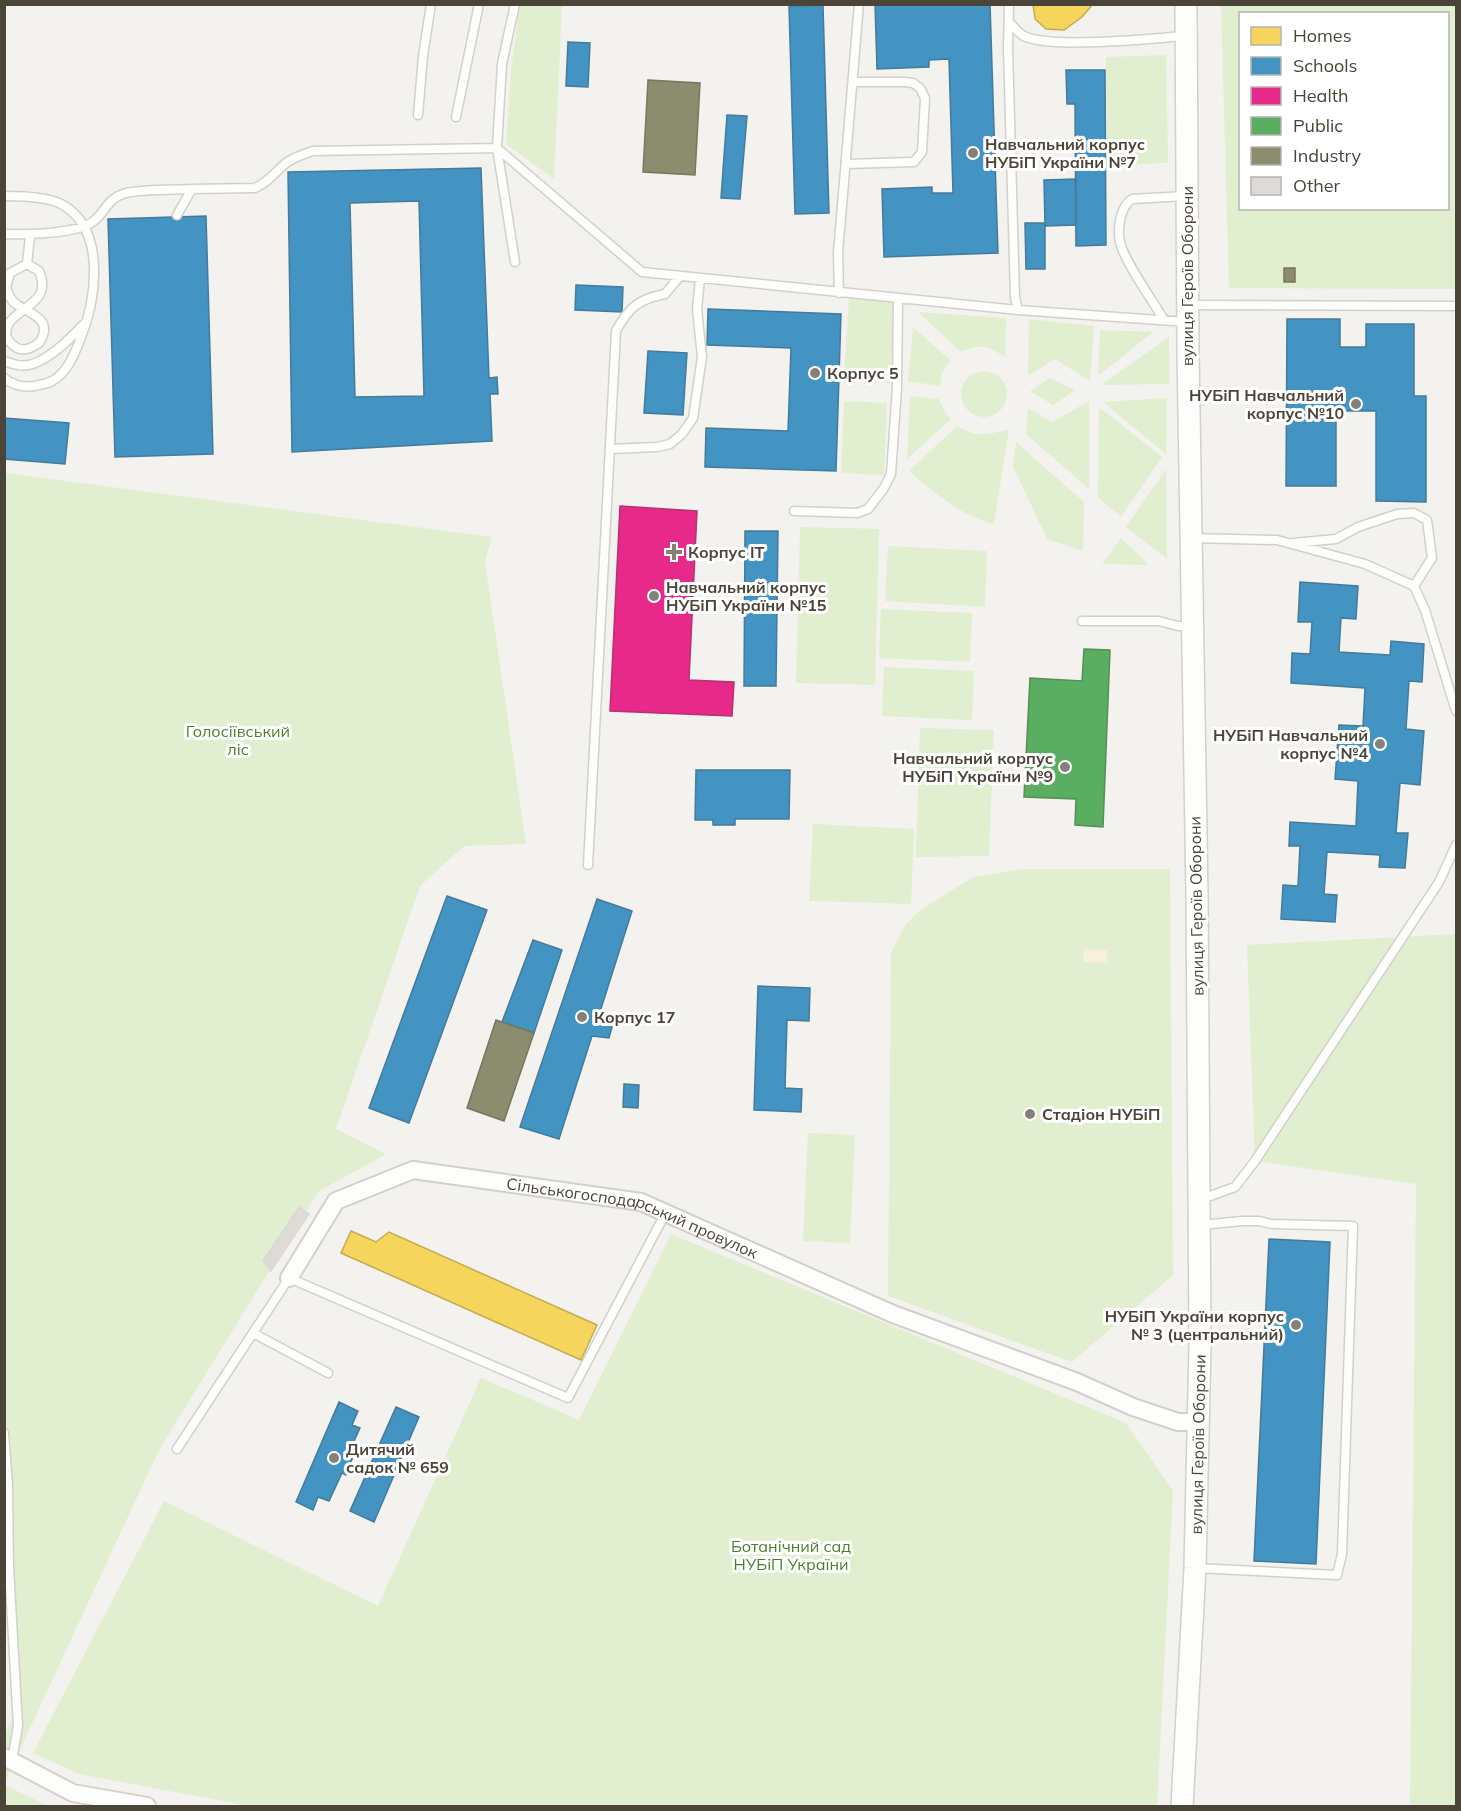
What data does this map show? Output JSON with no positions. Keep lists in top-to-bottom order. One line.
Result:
{"streets":{"street":["вулиця Героїв Оборони","Сільськогосподарський провулок"]},"crossings":[["вулиця Героїв Оборони","Сільськогосподарський провулок"]],"parks":["Голосіївський ліс","Ботанічний сад НУБіП України"],"places":{"other":["Навчальний корпус НУБіП України №7","Корпус 5","НУБіП Навчальний корпус №10","Навчальний корпус НУБіП України №15","НУБіП Навчальний корпус №4","Навчальний корпус НУБіП України №9","Корпус 17","Стадіон НУБіП","НУБіП України корпус № 3 (центральний)","Дитячий садок № 659"],"health":["Корпус ІТ"]},"legend":["Homes","Schools","Health","Public","Industry","Other"]}
